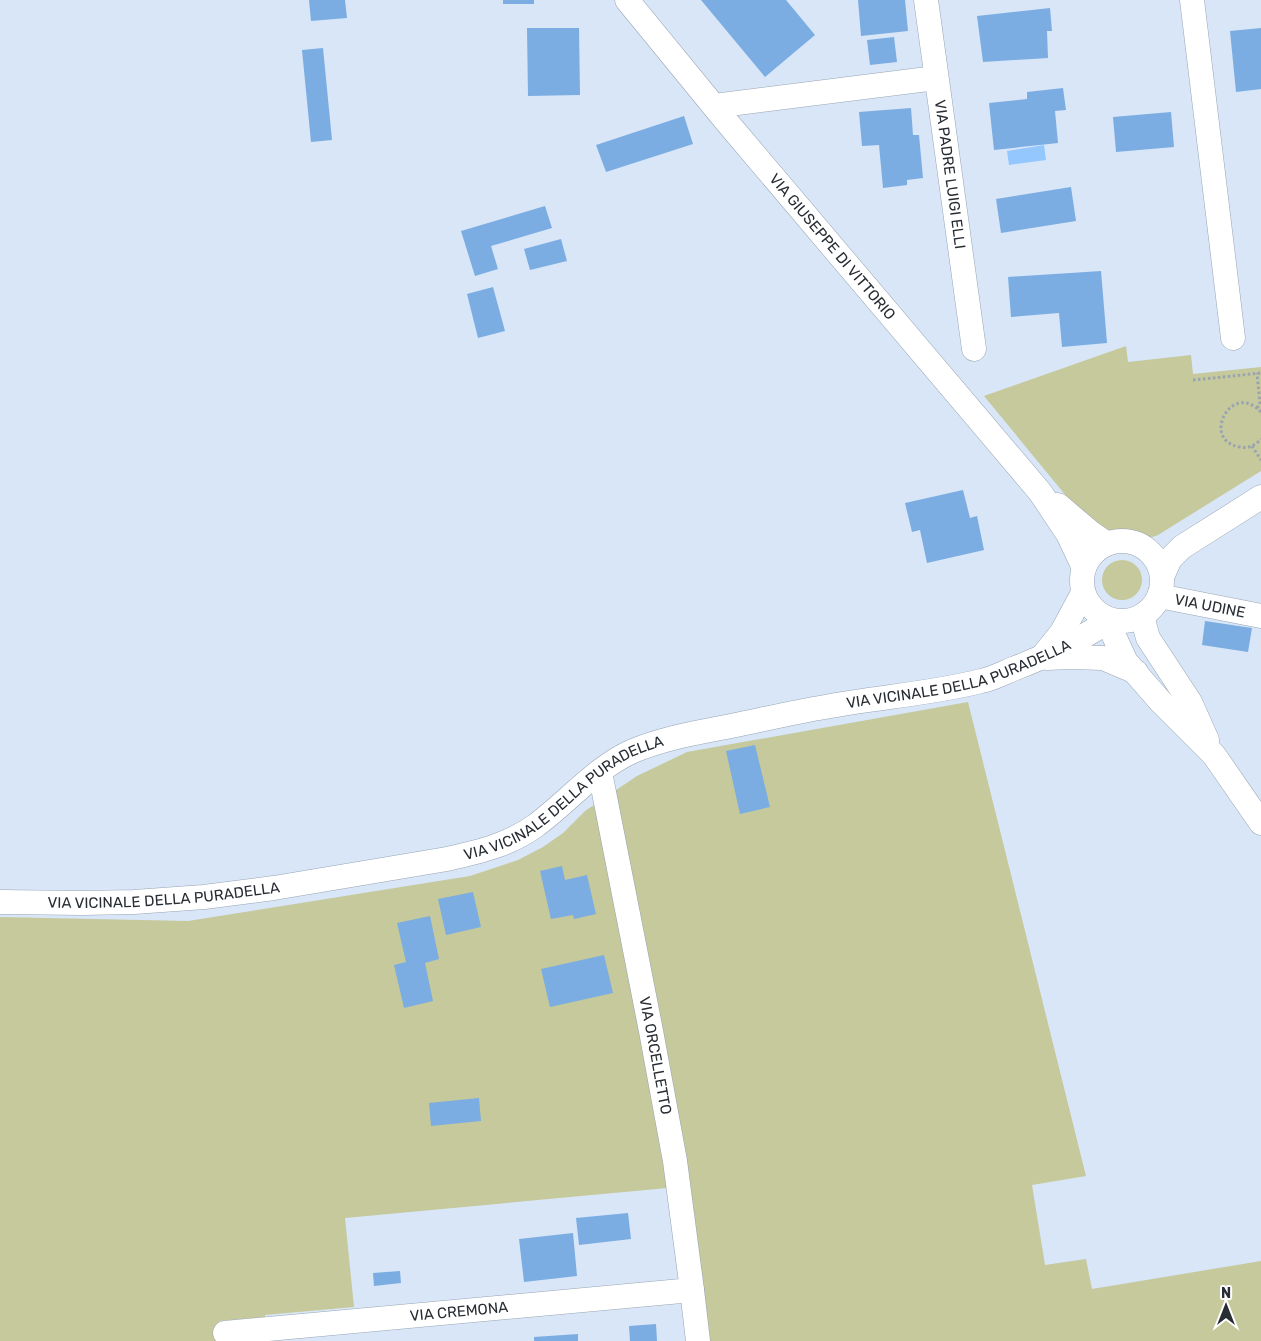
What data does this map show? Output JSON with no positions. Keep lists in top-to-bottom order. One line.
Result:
{"streets":{"street":["VIA PADRE LUIGI ELLI","VIA GIUSEPPE DI VITTORIO","VIA UDINE","VIA VICINALE DELLA PURADELLA","VIA ORCELLETTO","VIA CREMONA"]},"crossings":[["VIA GIUSEPPE DI VITTORIO","VIA UDINE"],["VIA GIUSEPPE DI VITTORIO","VIA VICINALE DELLA PURADELLA"],["VIA UDINE","VIA VICINALE DELLA PURADELLA"],["VIA VICINALE DELLA PURADELLA","VIA ORCELLETTO"],["VIA ORCELLETTO","VIA CREMONA"]],"north":"top"}
